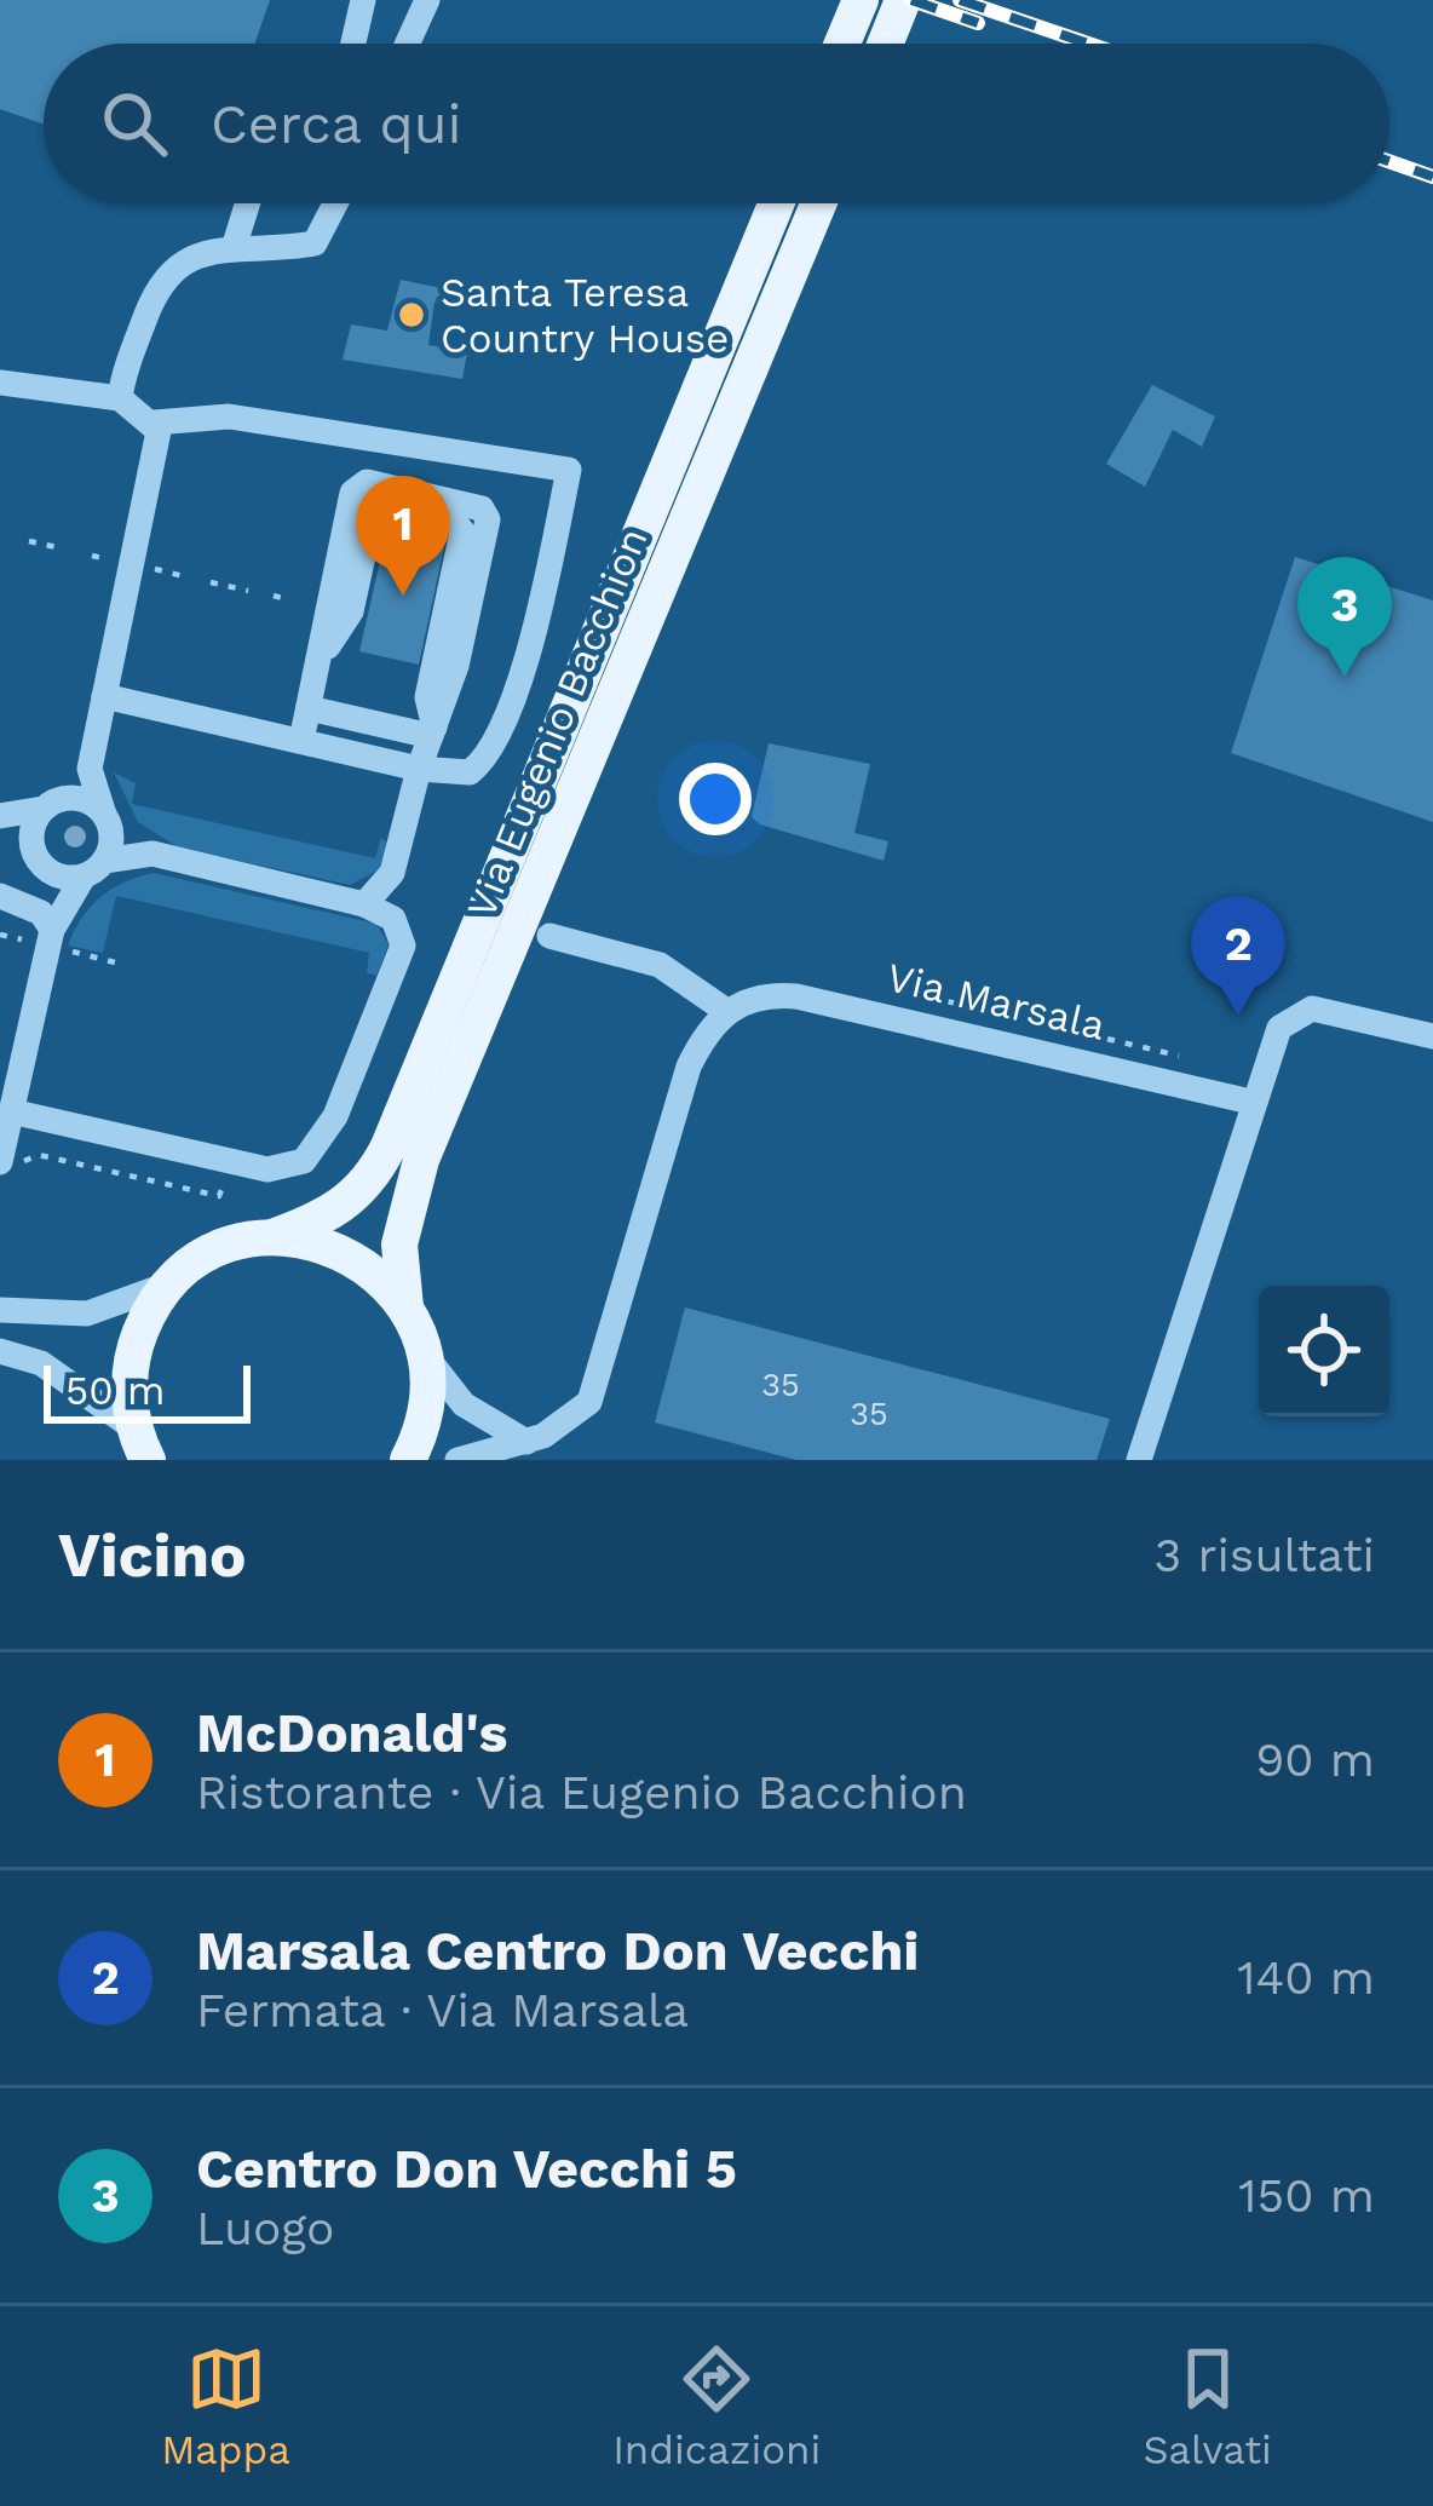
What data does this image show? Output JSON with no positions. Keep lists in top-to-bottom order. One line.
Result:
{"streets":{"main road":["Via Eugenio Bacchion"],"street":["Via Marsala"]},"places":["Santa Teresa Country House"],"house_numbers":["35","35"],"scale_bar":"50 m","page":{"search":"Cerca qui","pins":["1","3","2"],"scale":"50 m","heading":["Vicino","3 risultati"],"list":[{"mark":"1","name":"McDonald's","note":"Ristorante · Via Eugenio Bacchion","value":"90 m"},{"mark":"2","name":"Marsala Centro Don Vecchi","note":"Fermata · Via Marsala","value":"140 m"},{"mark":"3","name":"Centro Don Vecchi 5","note":"Luogo","value":"150 m"}],"nav":["Mappa","Indicazioni","Salvati"]}}
